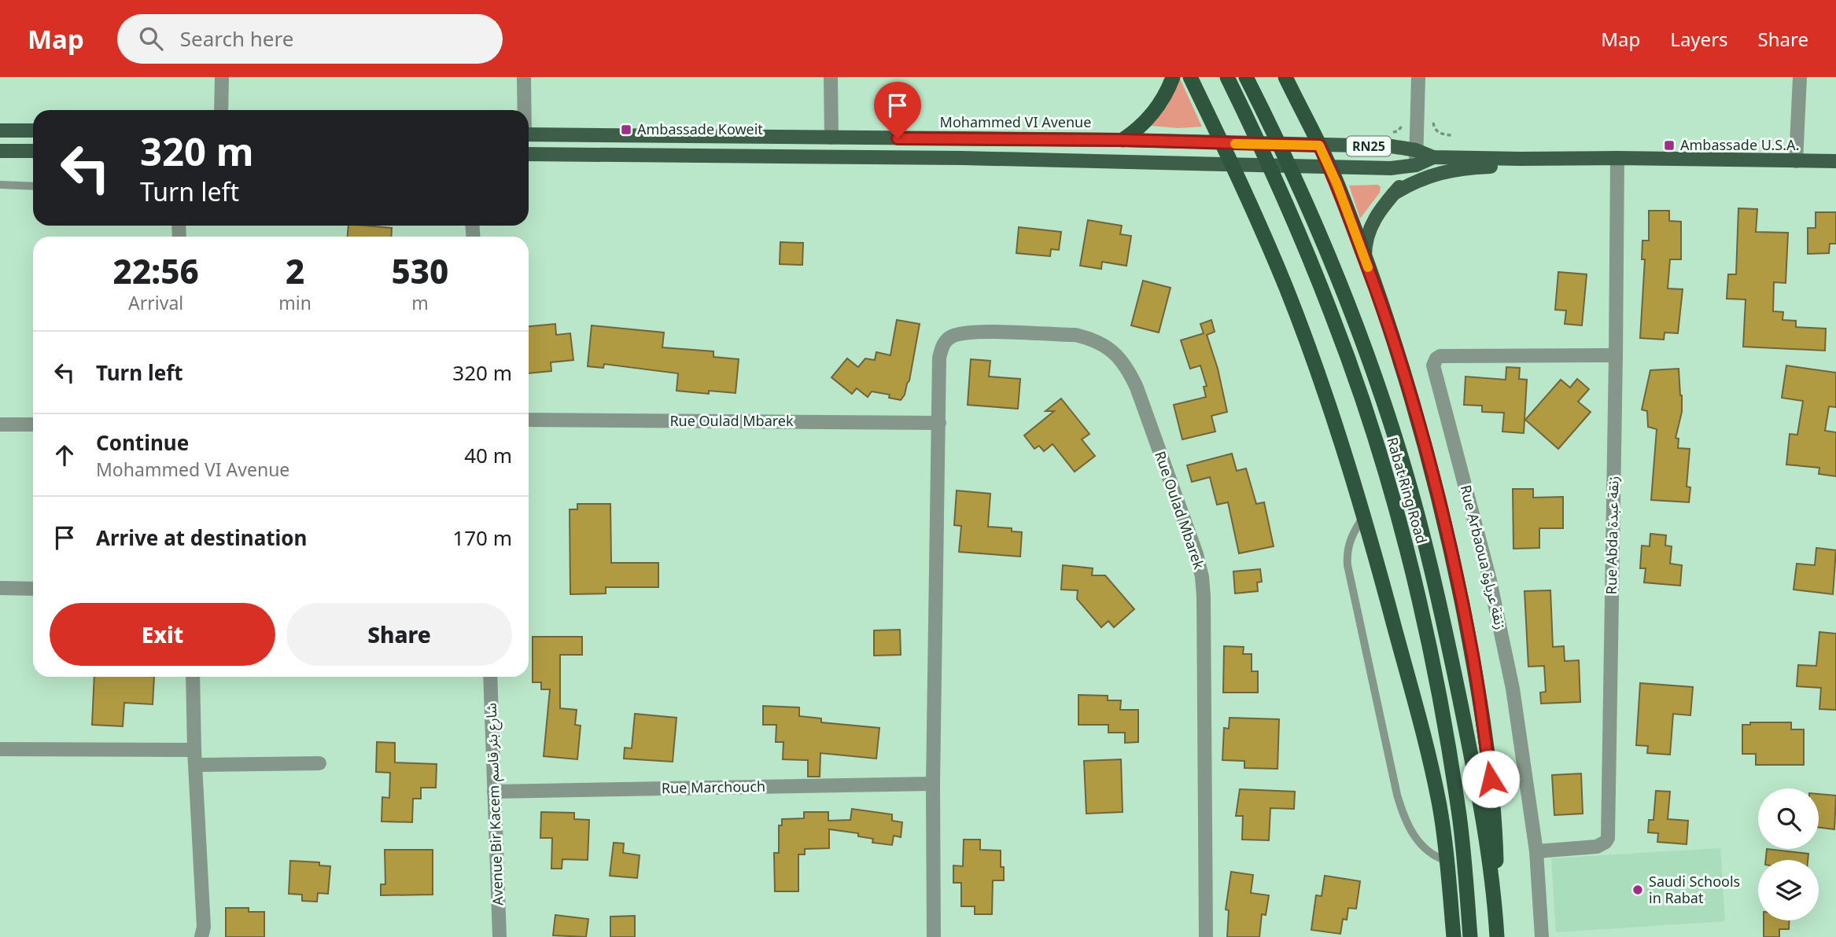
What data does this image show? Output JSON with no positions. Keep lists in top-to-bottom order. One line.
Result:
{"streets":{"highway":["Rabat Ring Road"],"main road":["Mohammed VI Avenue","RN25"],"street":["Rue Oulad Mbarek","Rue Abda زنقة عبدة","Rue Arbaoua زنقة عرباوة","Rue Marchouch","Avenue Bir Kacem شارع بئر قاسم"]},"crossings":[["Mohammed VI Avenue","RN25"],["RN25","Rue Abda زنقة عبدة"],["Rue Oulad Mbarek","Rue Marchouch"],["Rue Abda زنقة عبدة","Rue Arbaoua زنقة عرباوة"],["Rue Marchouch","Avenue Bir Kacem شارع بئر قاسم"]],"places":{"transit":["Ambassade Koweit","Ambassade U.S.A."],"other":["Saudi Schools in Rabat"]},"page":{"header":"Map","search":"Search here","nav":["Map","Layers","Share"],"turn":["320 m","Turn left"],"eta":["22:56","Arrival","2","min","530","m"],"list":[{"name":"Turn left","value":"320 m"},{"name":"Continue","note":"Mohammed VI Avenue","value":"40 m"},{"name":"Arrive at destination","value":"170 m"}],"buttons":["Exit","Share"]}}
